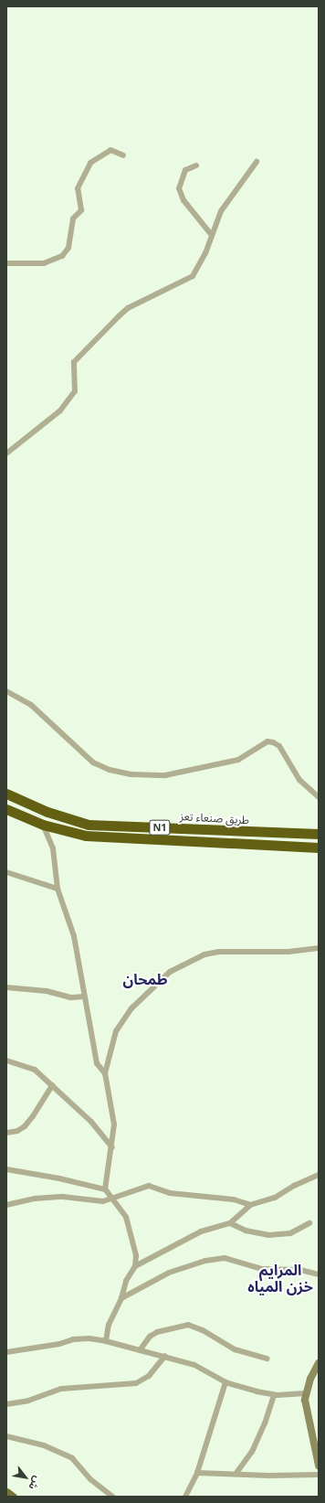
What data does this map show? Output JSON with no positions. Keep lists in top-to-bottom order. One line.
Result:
{"streets":{"highway":["طريق صنعاء تعز","N1"]},"districts":["طمحان","المرايم خزن المياه"],"north":"bottom right"}
